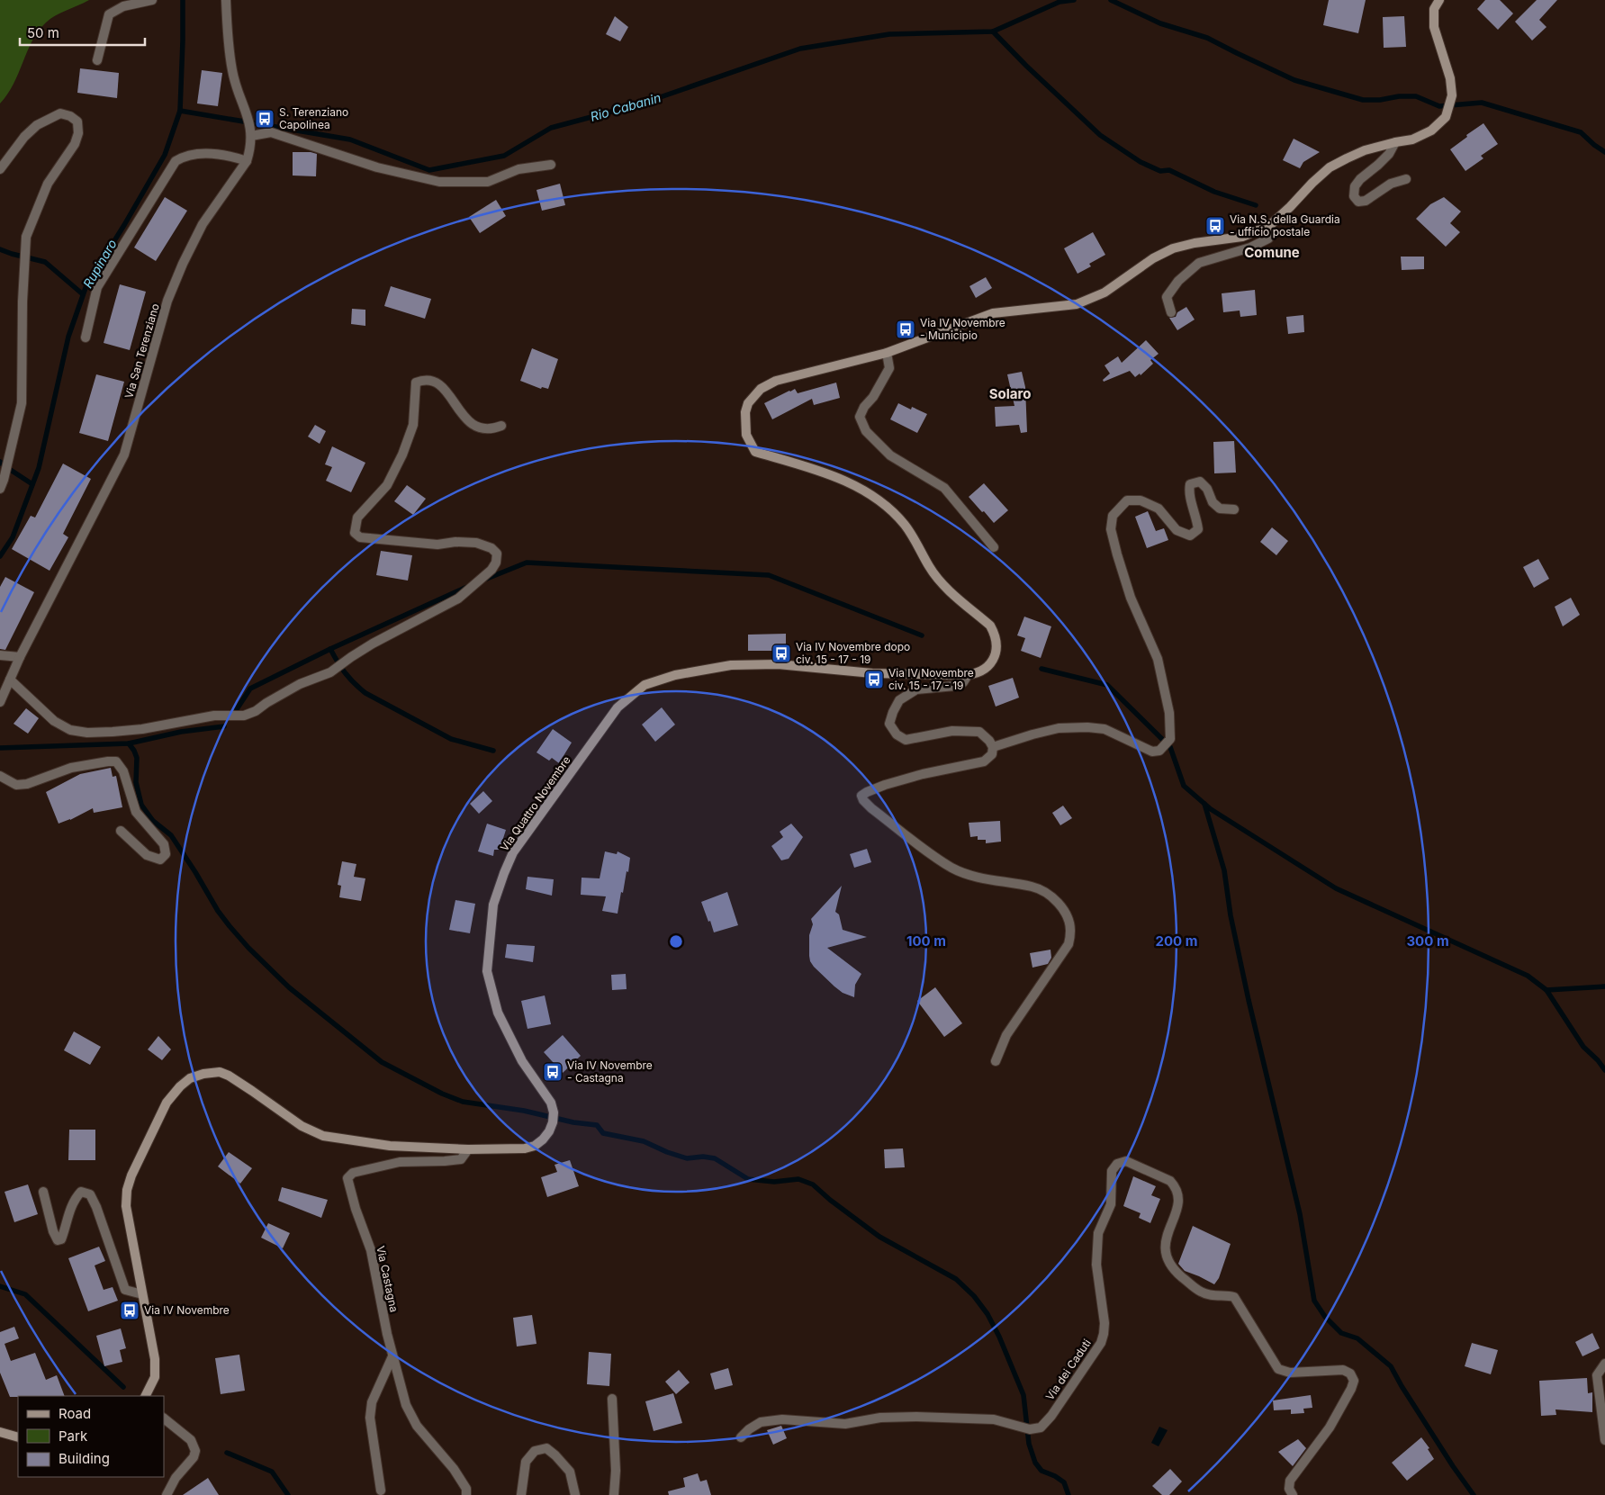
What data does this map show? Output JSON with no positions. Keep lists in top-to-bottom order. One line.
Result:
{"streets":{"main road":["Via Quattro Novembre"],"street":["Via San Terenziano","Via Castagna","Via dei Caduti"]},"crossings":[["Via Quattro Novembre","Via Castagna"]],"districts":["Comune","Solaro"],"water":["Rio Cabanin","Rupinaro"],"places":{"bus stop":["S. Terenziano Capolinea","Via N.S. della Guardia - ufficio postale","Via IV Novembre - Municipio","Via IV Novembre dopo civ. 15 - 17 - 19","Via IV Novembre civ. 15 - 17 - 19","Via IV Novembre - Castagna","Via IV Novembre"]},"legend":["Road","Park","Building"],"scale_bar":"50 m","rings":["100 m","200 m","300 m"]}
